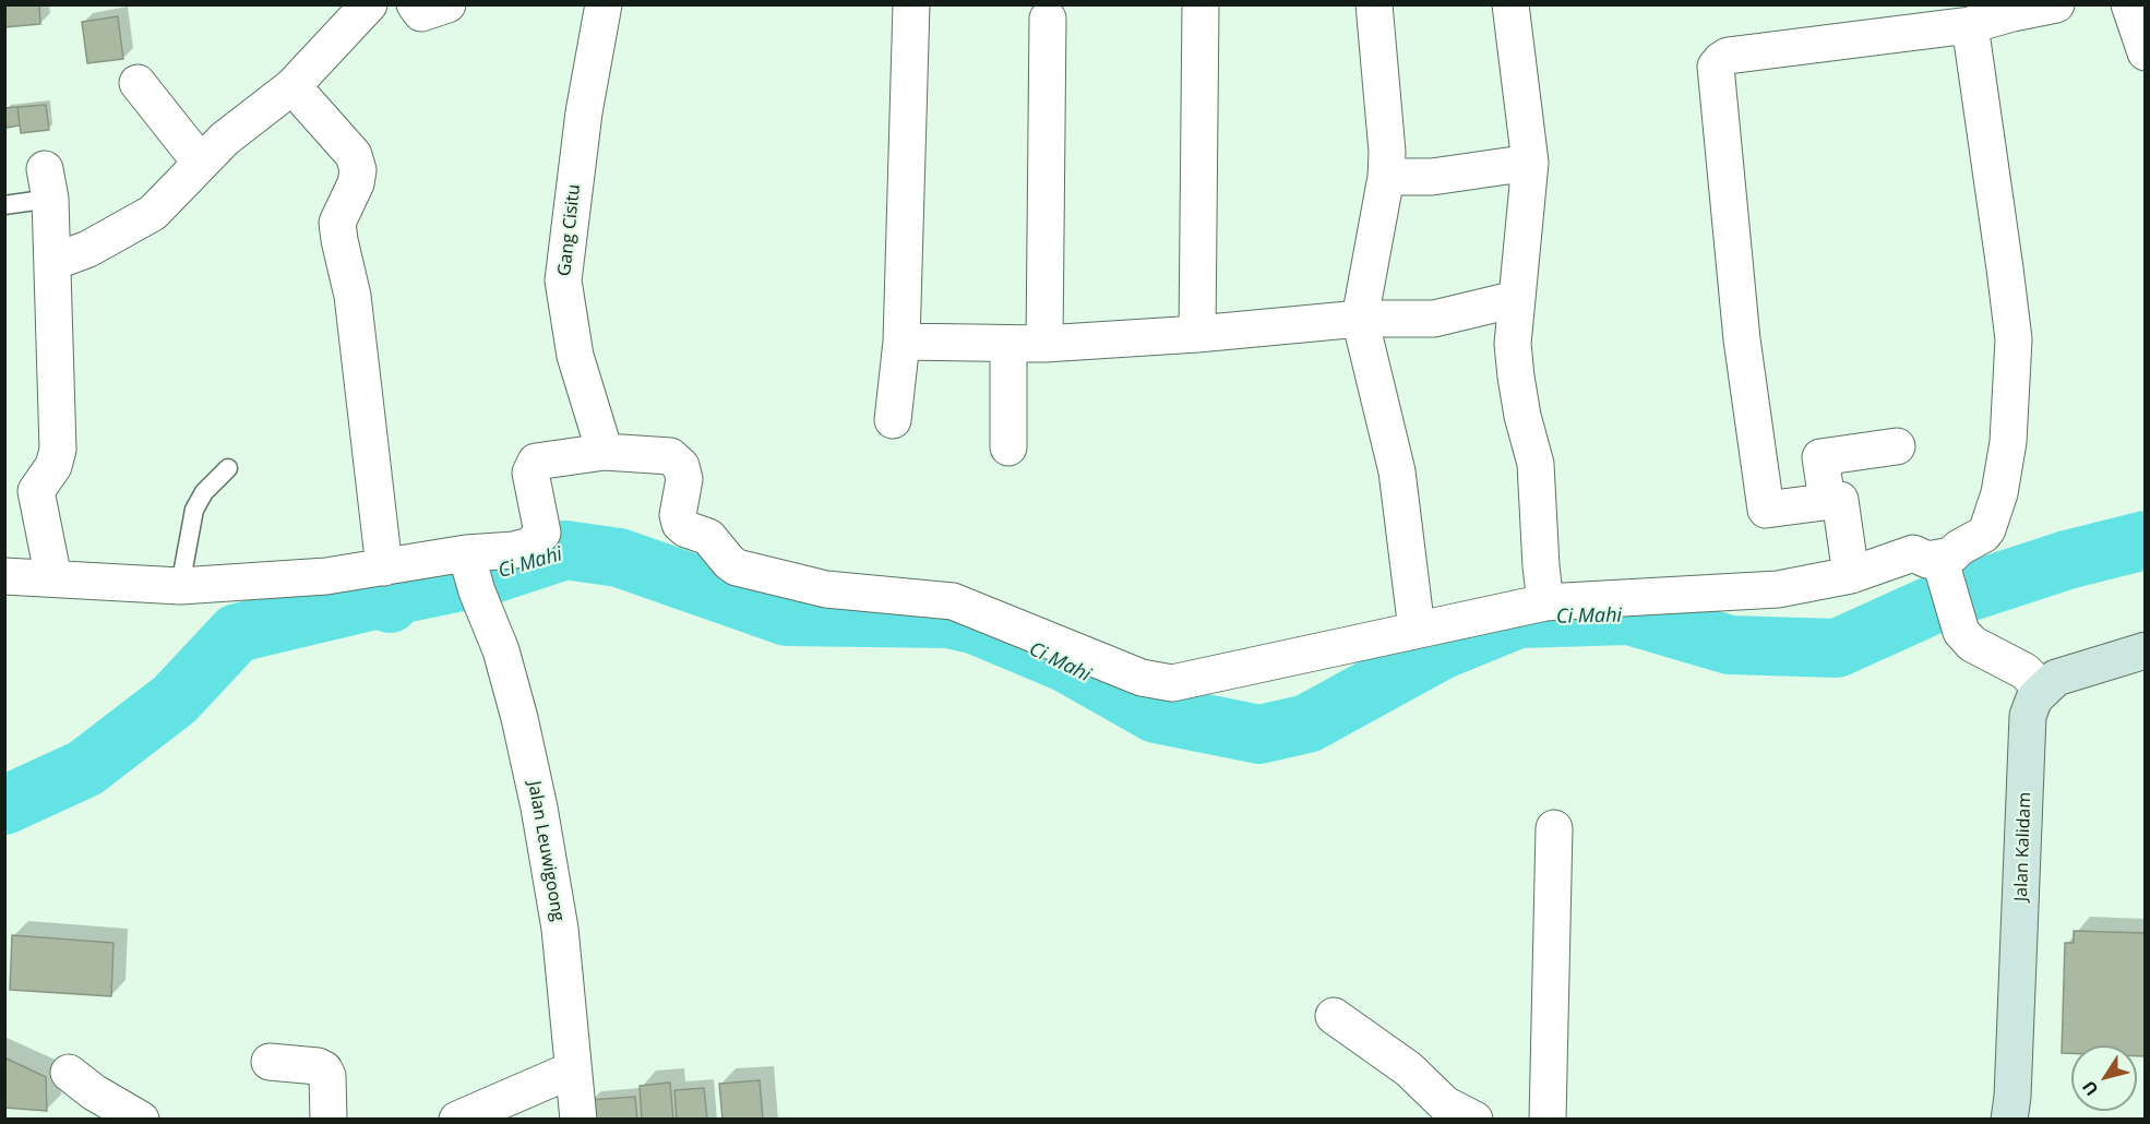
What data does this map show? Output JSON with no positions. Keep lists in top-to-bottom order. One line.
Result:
{"streets":{"street":["Gang Cisitu","Jalan Kalidam","Jalan Leuwigoong"]},"water":["Ci Mahi"],"north":"bottom left"}
